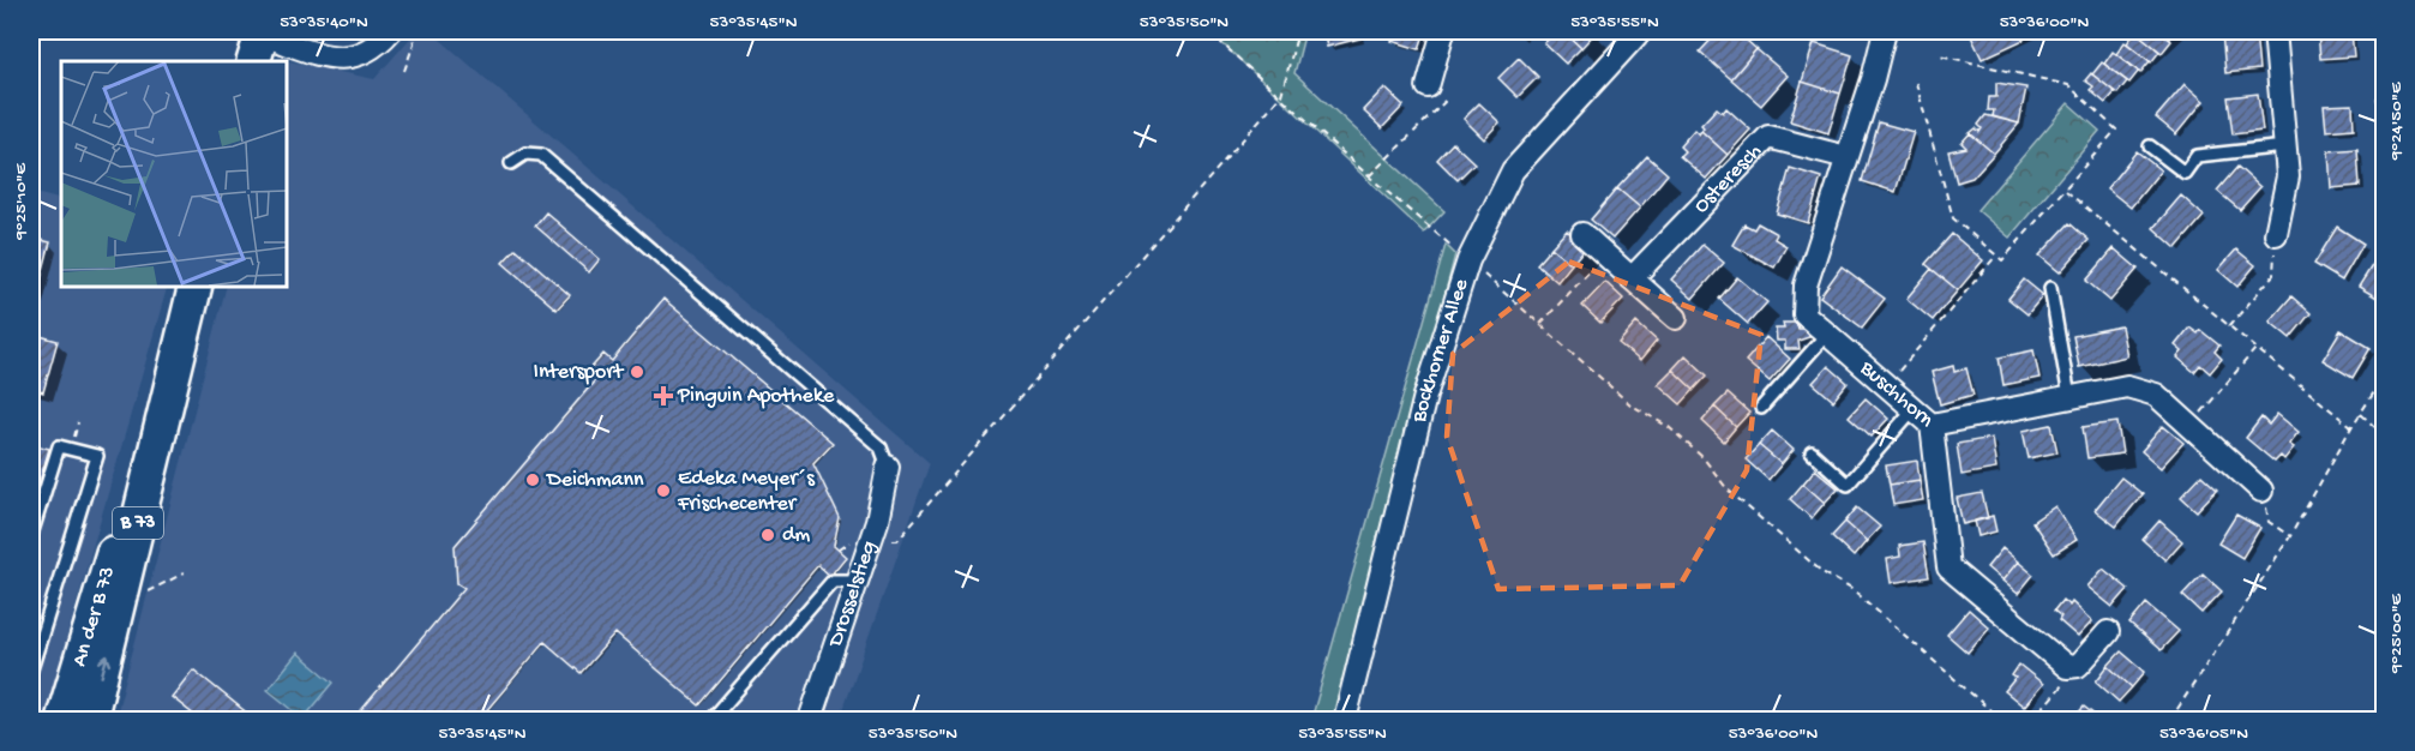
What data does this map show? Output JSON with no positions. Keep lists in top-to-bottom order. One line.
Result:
{"streets":{"main road":["B 73","An der B 73"],"street":["Osteresch","Bockhorner Allee","Buschhorn","Drosselstieg"]},"crossings":[["Osteresch","Buschhorn"]],"places":{"other":["Intersport","Deichmann","Edeka Meyer´s Frischecenter","dm"],"health":["Pinguin Apotheke"]},"coordinates":["53°35'40\"N","53°35'45\"N","53°35'50\"N","53°35'55\"N","53°36'00\"N","9°24'50\"E","9°25'10\"E","9°25'00\"E","53°36'05\"N"]}
